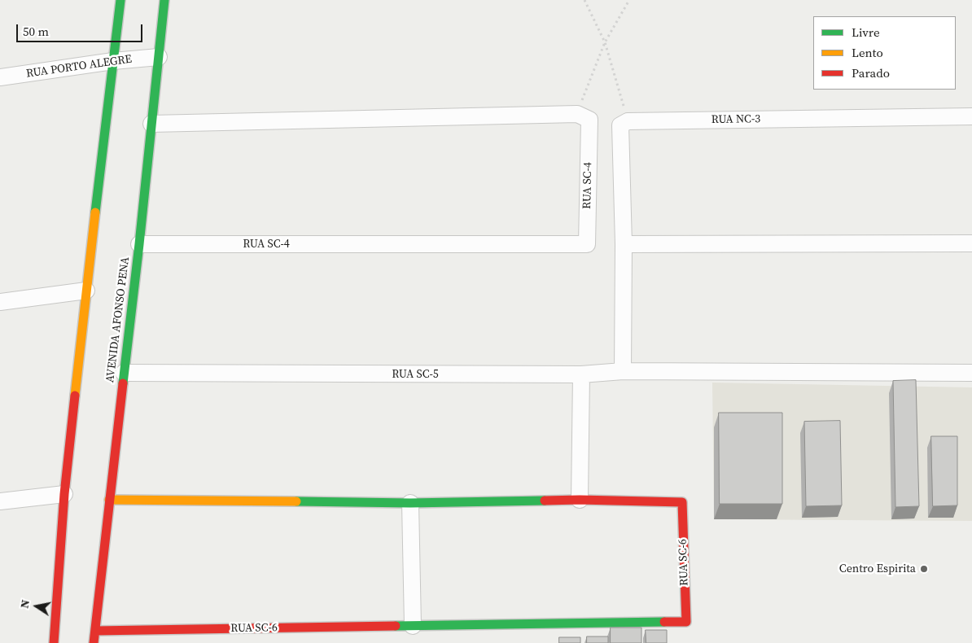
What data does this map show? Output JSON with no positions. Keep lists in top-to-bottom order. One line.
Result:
{"streets":{"street":["RUA PORTO ALEGRE","RUA NC-3","RUA SC-4","AVENIDA AFONSO PENA","RUA SC-5","RUA SC-6"]},"crossings":[["RUA PORTO ALEGRE","AVENIDA AFONSO PENA"],["RUA SC-4","AVENIDA AFONSO PENA"],["AVENIDA AFONSO PENA","RUA SC-5"],["AVENIDA AFONSO PENA","RUA SC-6"]],"places":["Centro Espirita"],"legend":["Livre","Lento","Parado"],"scale_bar":"50 m","north":"left"}
